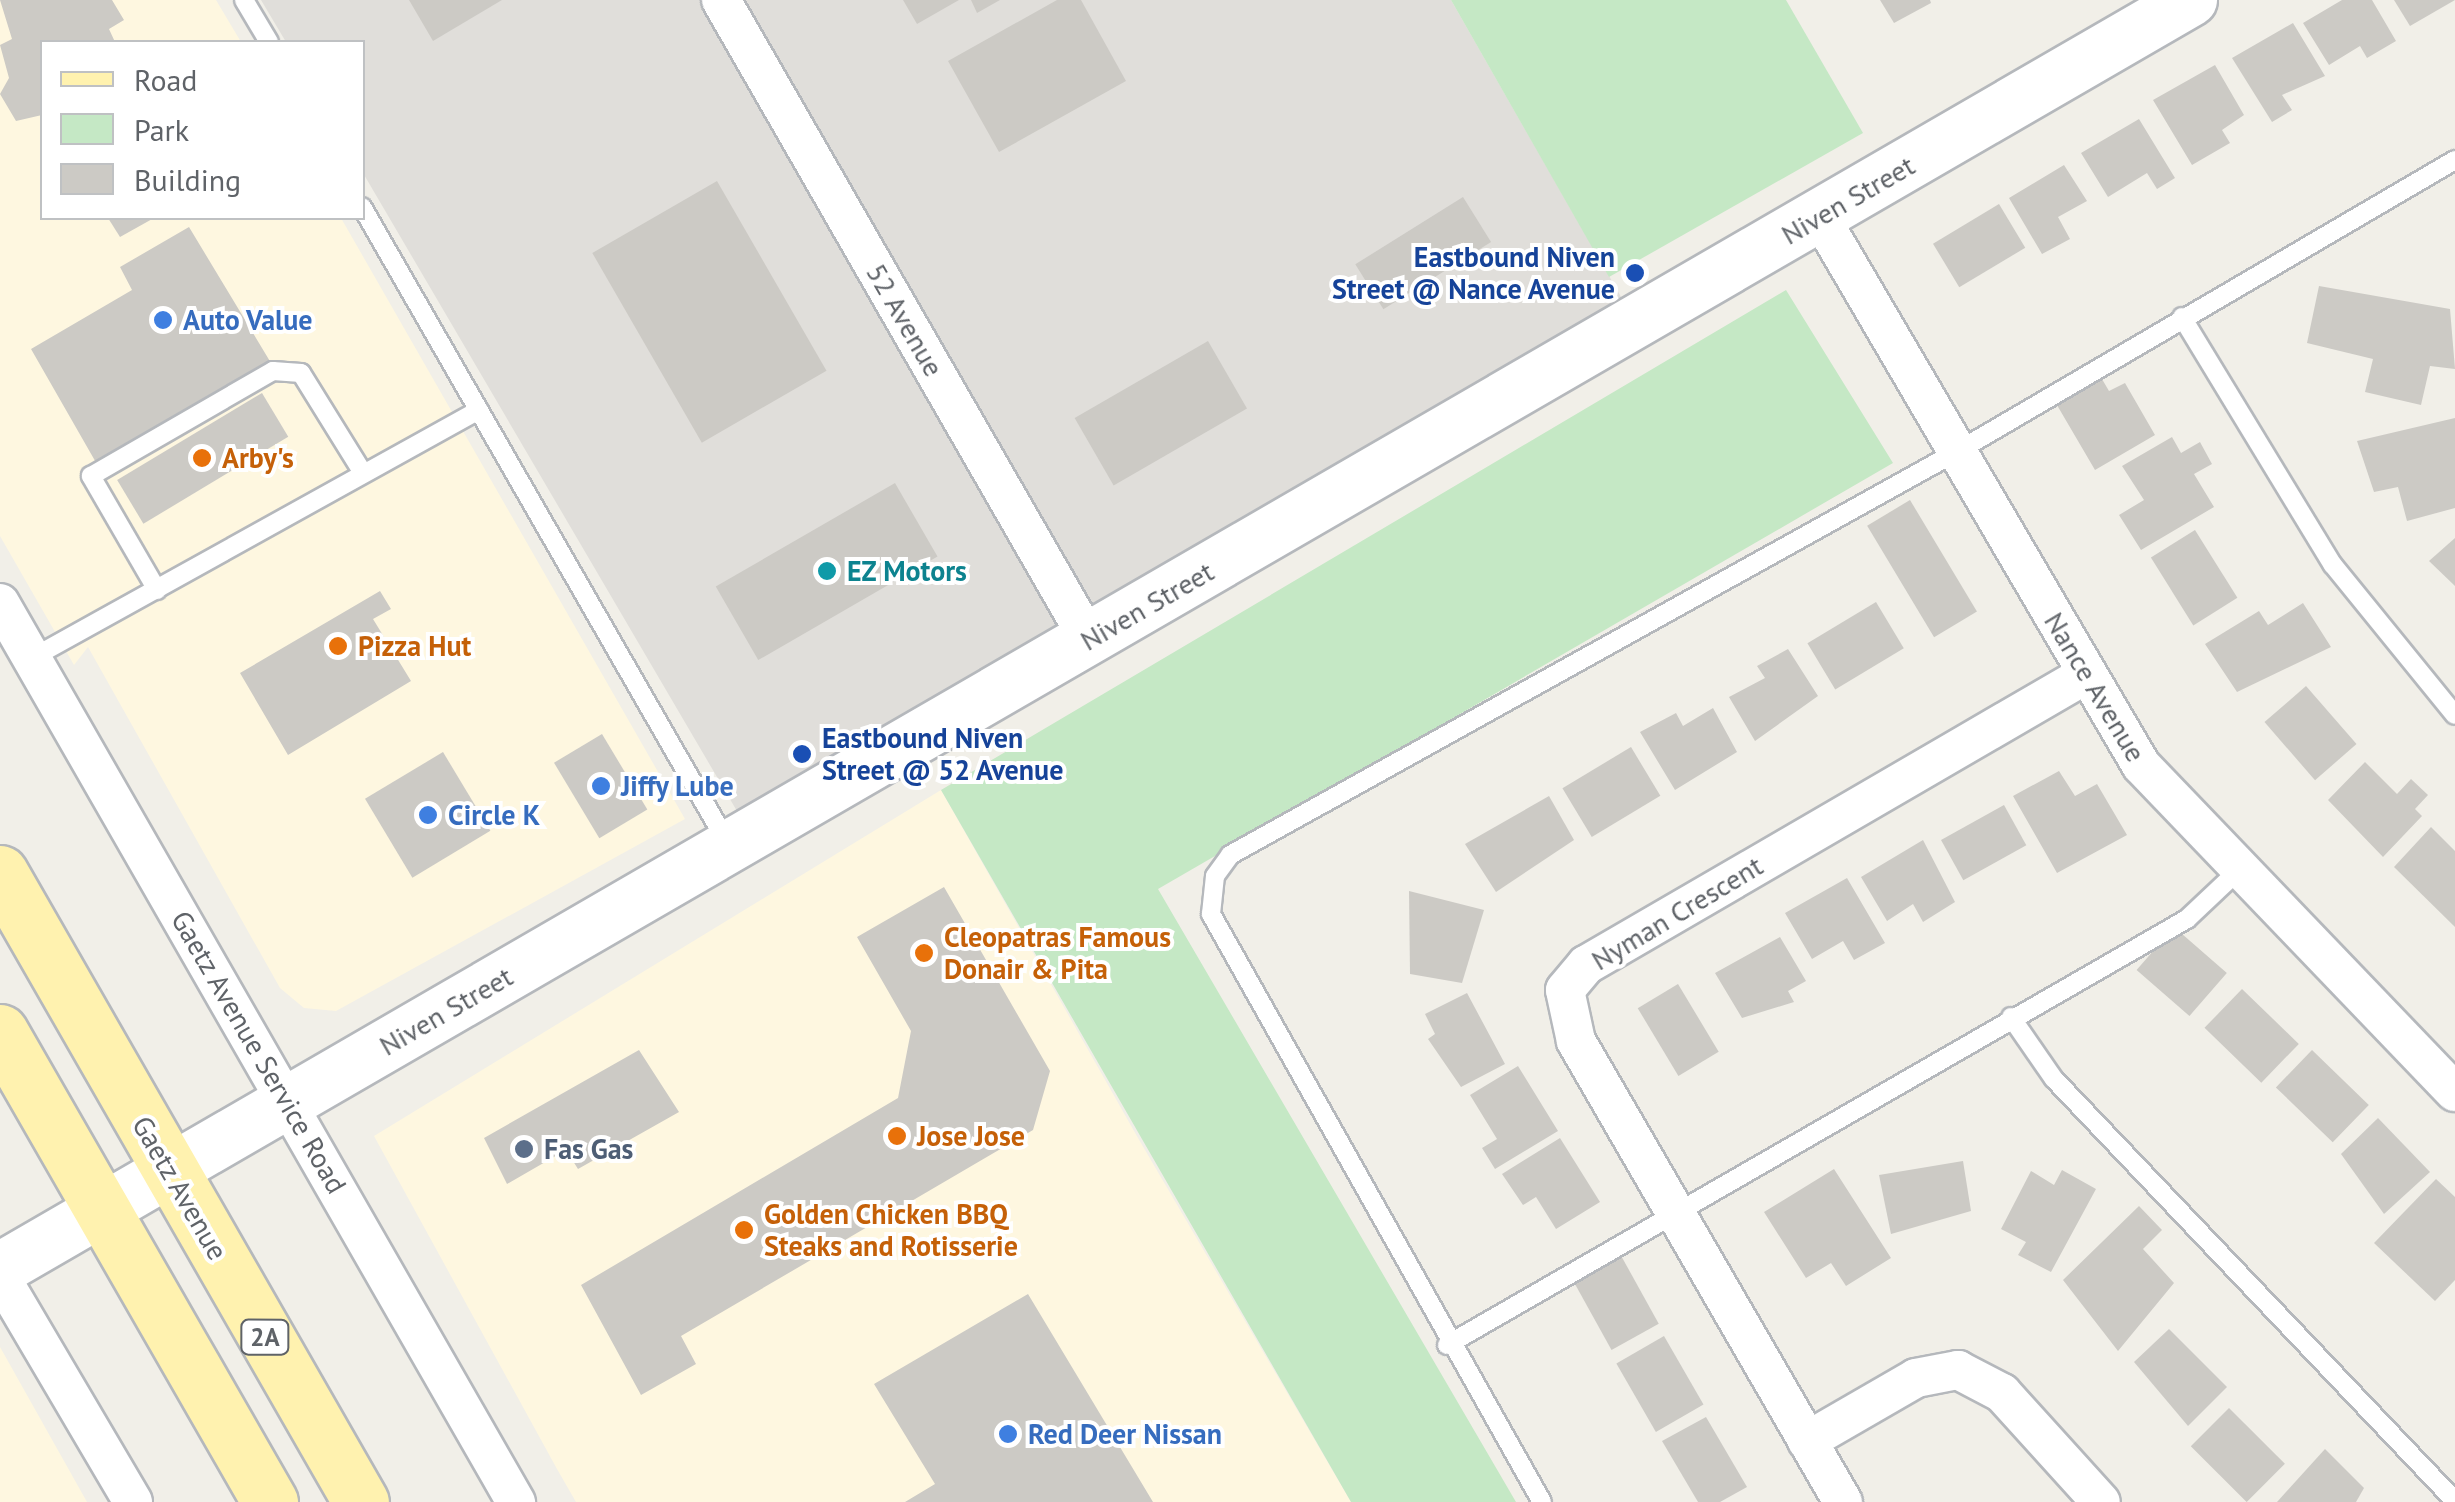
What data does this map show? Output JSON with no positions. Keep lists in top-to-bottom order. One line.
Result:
{"streets":{"main road":["Gaetz Avenue","2A"],"street":["Niven Street","52 Avenue","Nance Avenue","Nyman Crescent","Gaetz Avenue Service Road"]},"crossings":[["Niven Street","52 Avenue"],["Niven Street","Nance Avenue"],["Niven Street","Gaetz Avenue Service Road"],["Niven Street","Gaetz Avenue"],["Nance Avenue","Nyman Crescent"]],"places":["Eastbound Niven Street @ Nance Avenue","Auto Value","Arby's","EZ Motors","Pizza Hut","Eastbound Niven Street @ 52 Avenue","Jiffy Lube","Circle K","Cleopatras Famous Donair & Pita","Jose Jose","Fas Gas","Golden Chicken BBQ Steaks and Rotisserie","Red Deer Nissan"],"legend":["Road","Park","Building"]}
